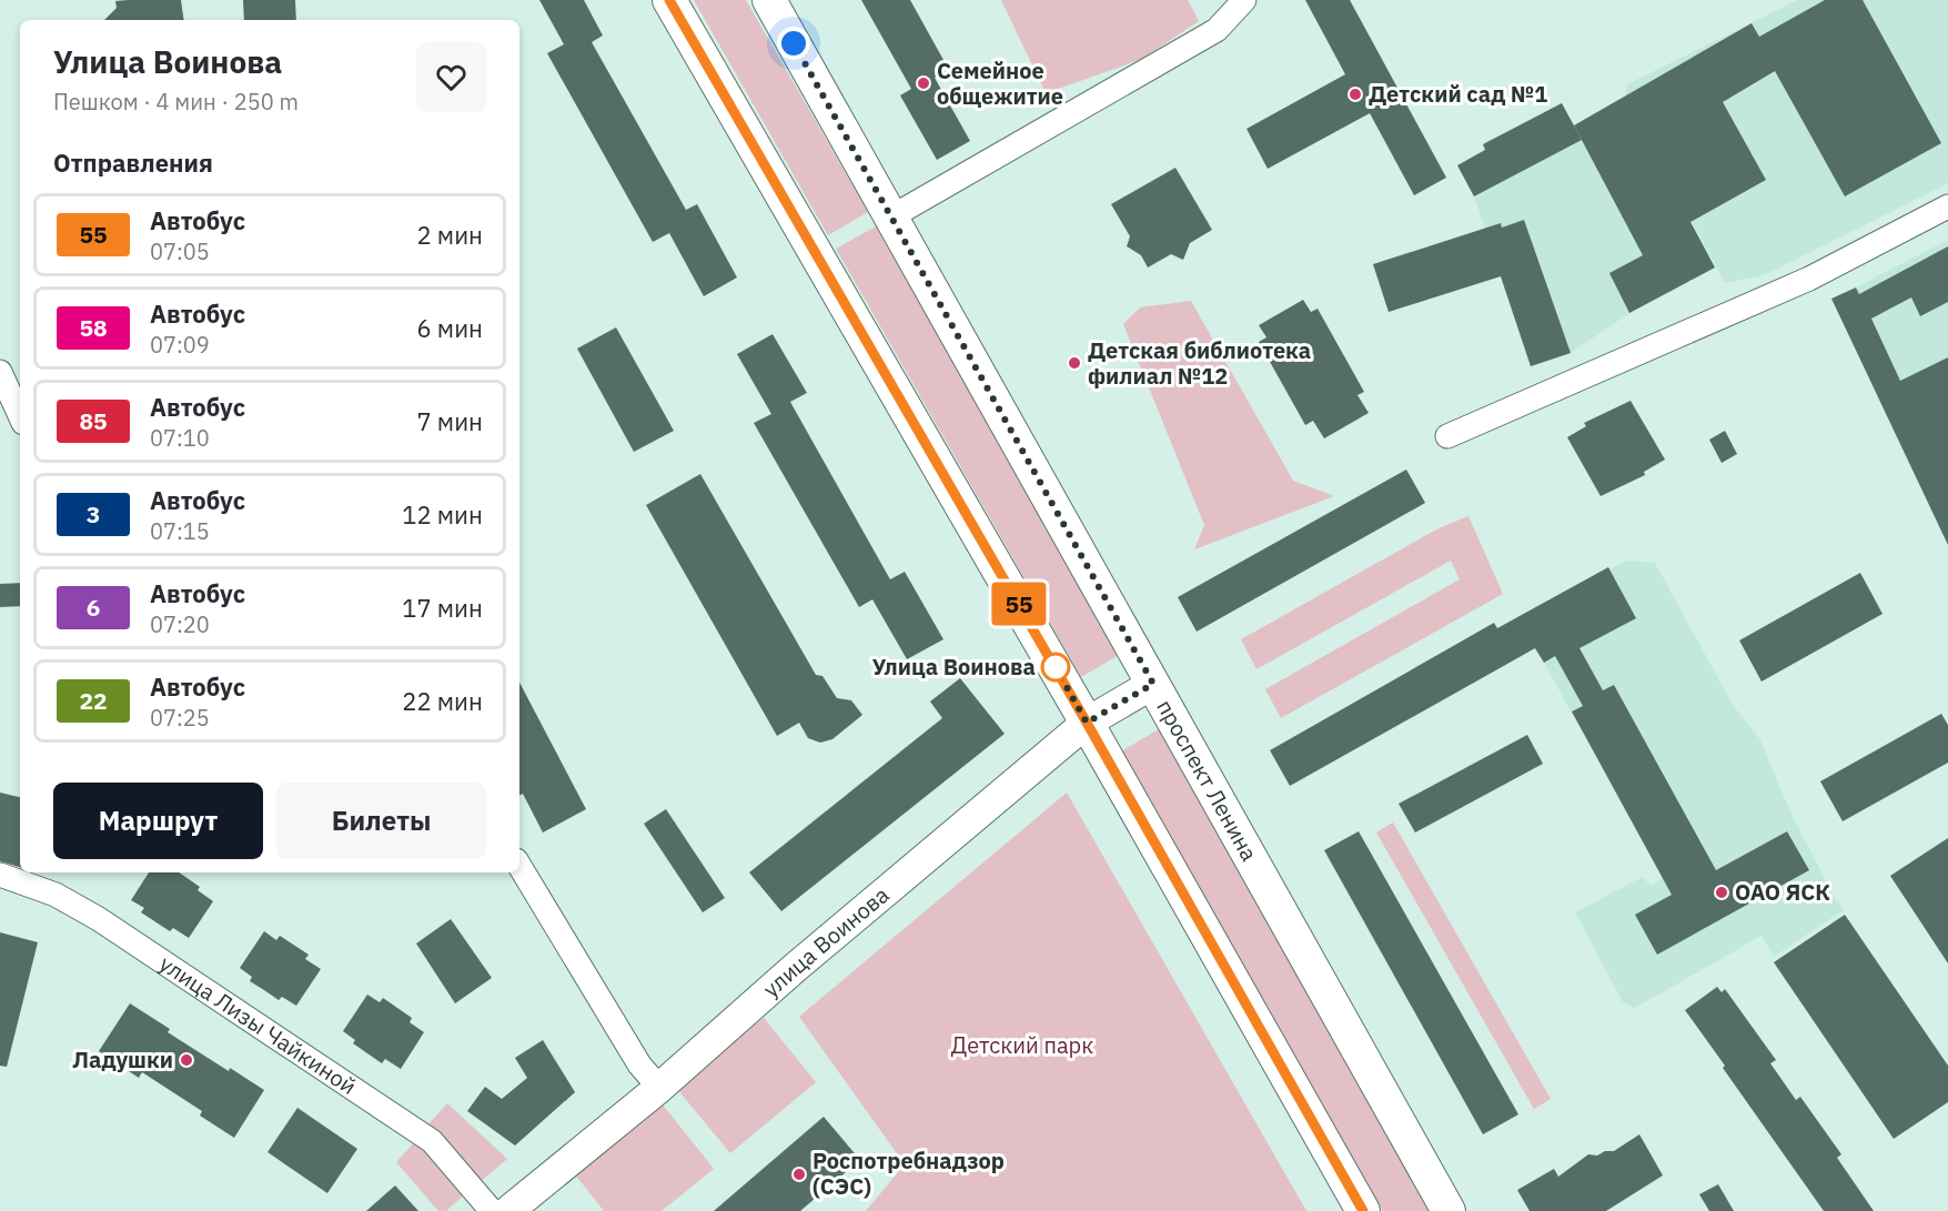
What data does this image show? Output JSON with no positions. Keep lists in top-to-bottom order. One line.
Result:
{"streets":{"main road":["проспект Ленина"],"street":["улица Воинова","улица Лизы Чайкиной"]},"crossings":[["проспект Ленина","улица Воинова"]],"parks":["Детский парк"],"places":["Семейное общежитие","Детский сад №1","Детская библиотека филиал №12","Улица Воинова","ОАО ЯСК","Ладушки","Роспотребнадзор (СЭС)"],"lines":["bus line 55"],"page":{"on_map":"55","heading":[["Улица Воинова","Пешком · 4 мин · 250 m"],"Отправления"],"list":[{"mark":"55","name":"Автобус","note":"07:05","value":"2 мин"},{"mark":"58","name":"Автобус","note":"07:09","value":"6 мин"},{"mark":"85","name":"Автобус","note":"07:10","value":"7 мин"},{"mark":"3","name":"Автобус","note":"07:15","value":"12 мин"},{"mark":"6","name":"Автобус","note":"07:20","value":"17 мин"},{"mark":"22","name":"Автобус","note":"07:25","value":"22 мин"}],"buttons":["Маршрут","Билеты"]}}
